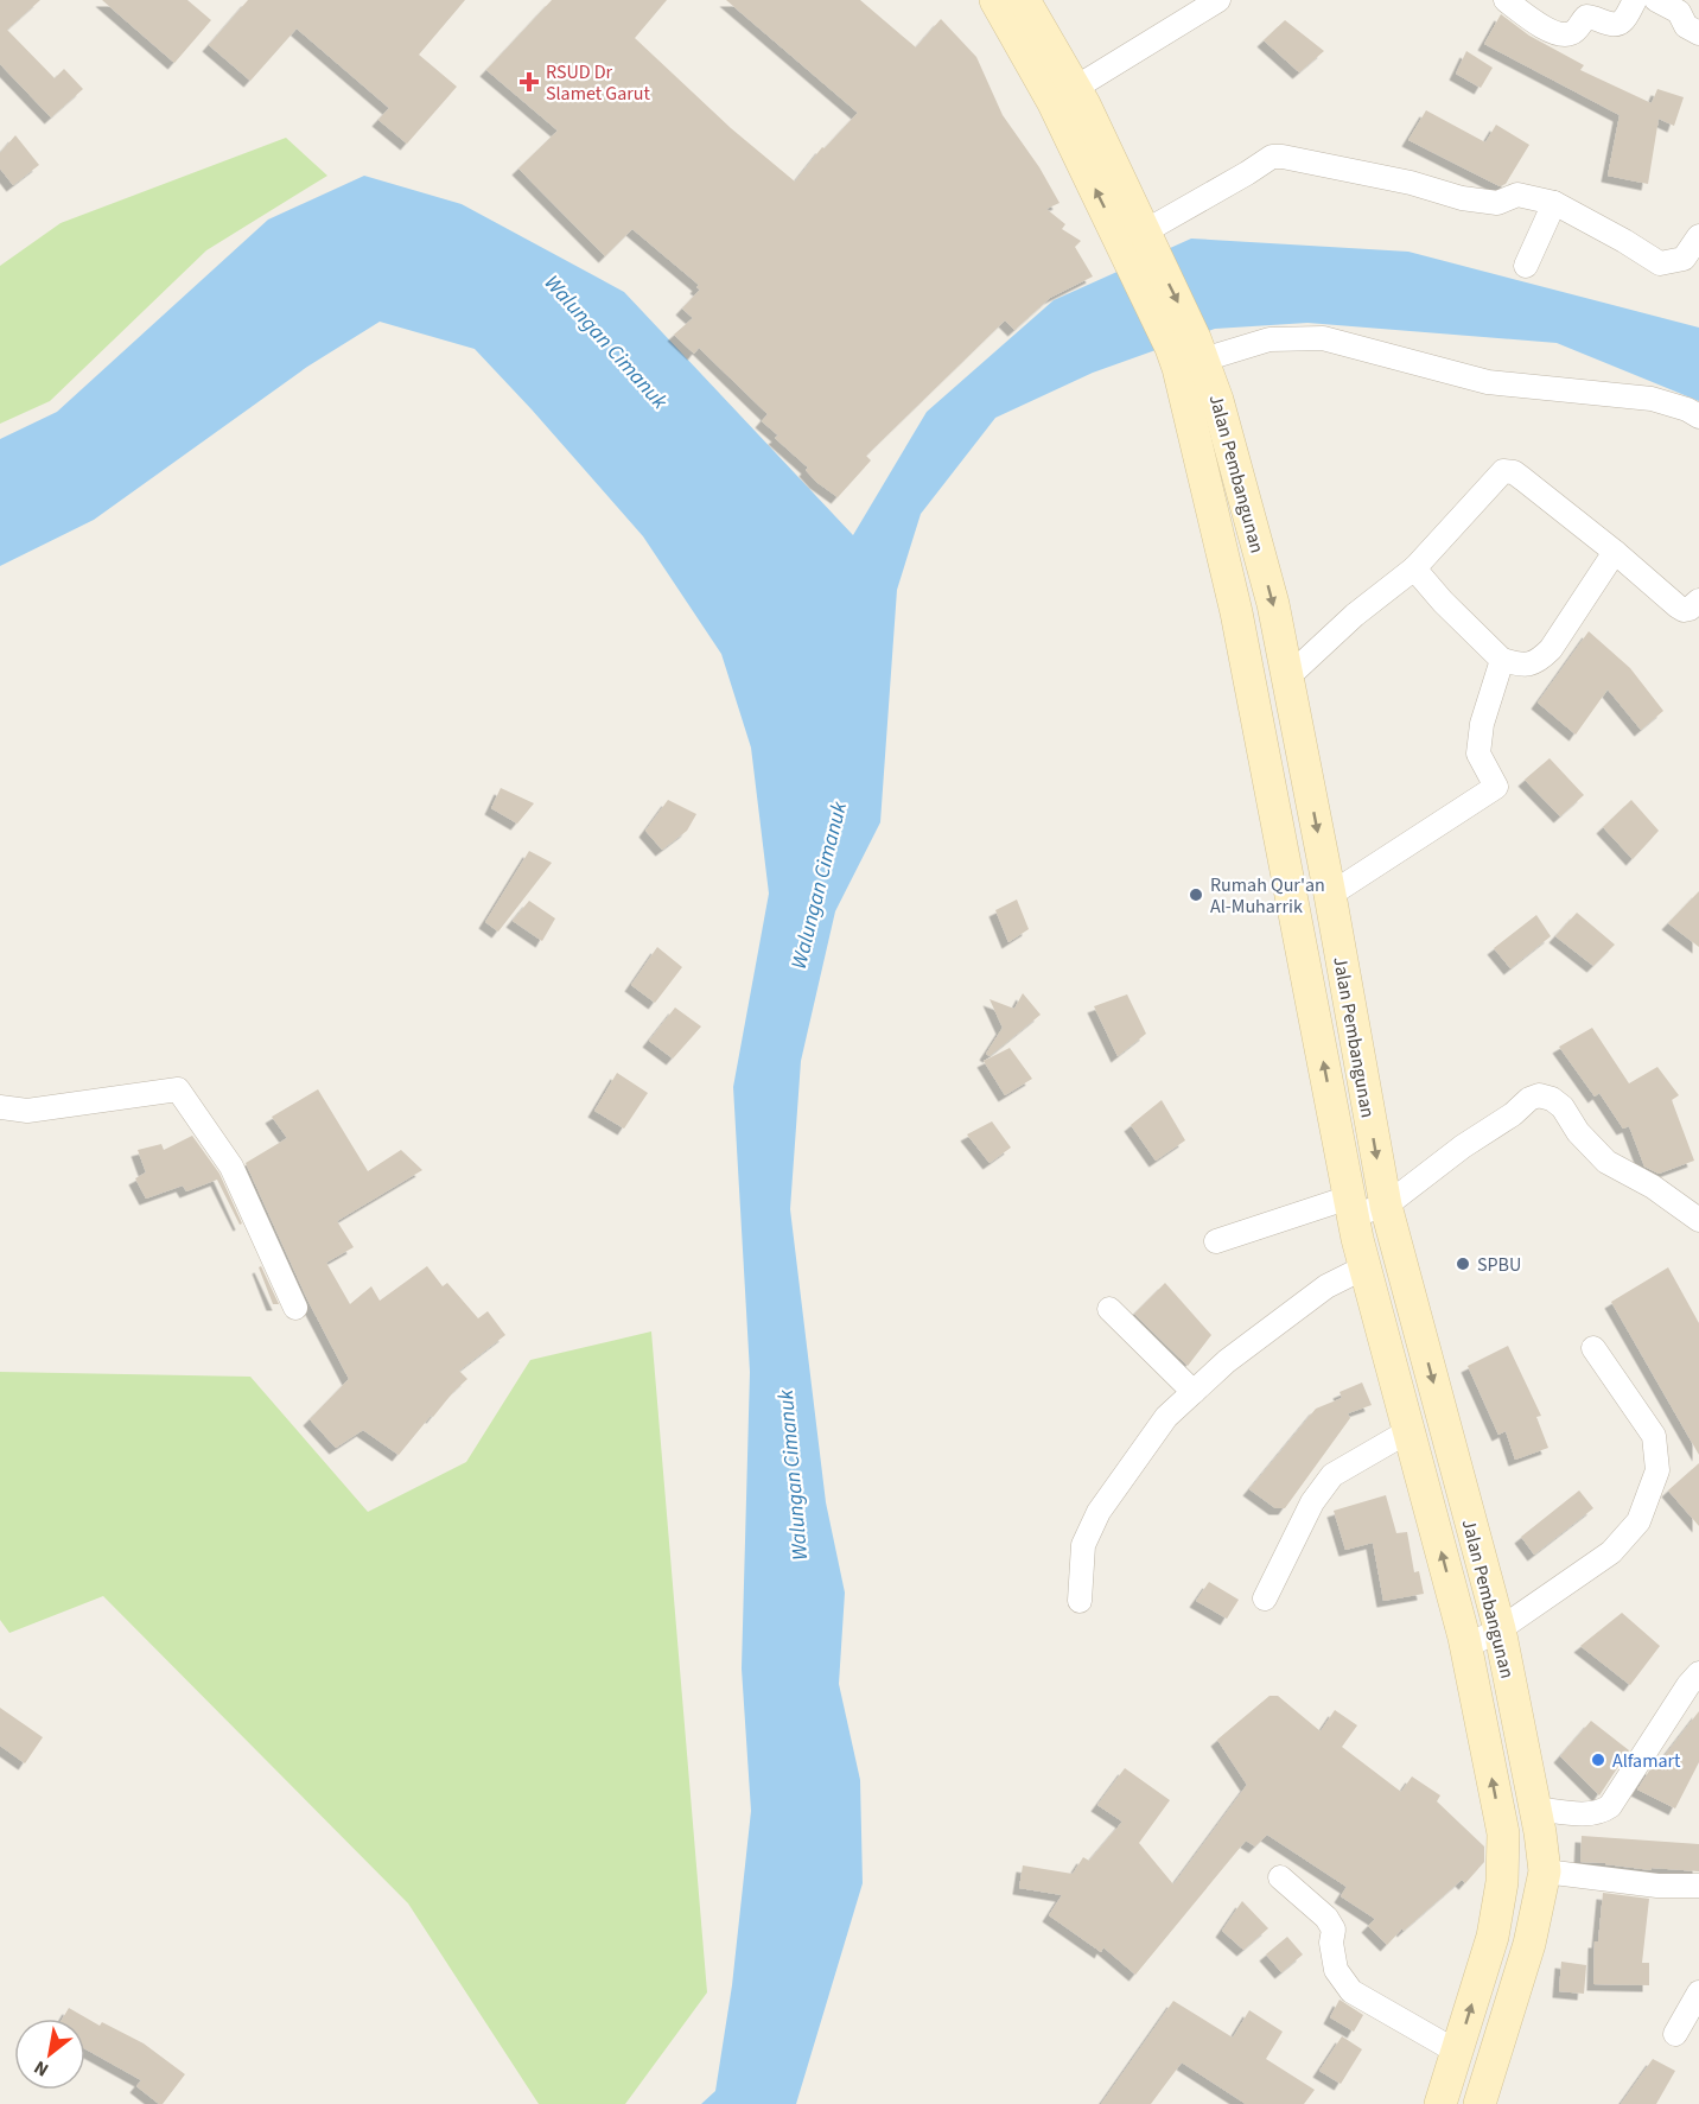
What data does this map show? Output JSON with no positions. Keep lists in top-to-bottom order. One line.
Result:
{"streets":{"main road":["Jalan Pembangunan"]},"water":["Walungan Cimanuk"],"places":{"health":["RSUD Dr Slamet Garut"],"other":["Rumah Qur'an Al-Muharrik","SPBU","Alfamart"]},"north":"bottom left"}
